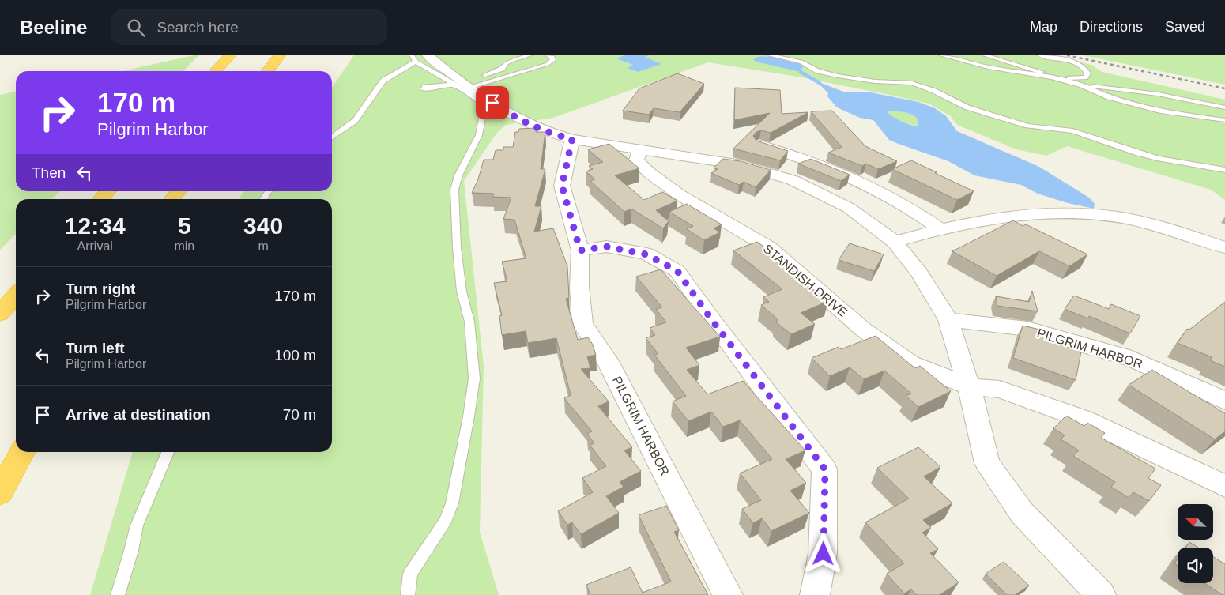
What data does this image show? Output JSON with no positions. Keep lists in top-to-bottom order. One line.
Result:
{"streets":{"street":["STANDISH DRIVE","PILGRIM HARBOR"]},"north":"top left","page":{"header":"Beeline","search":"Search here","nav":["Map","Directions","Saved"],"turn":["170 m","Pilgrim Harbor"],"then":"Then","eta":["12:34","Arrival","5","min","340","m"],"list":[{"name":"Turn right","note":"Pilgrim Harbor","value":"170 m"},{"name":"Turn left","note":"Pilgrim Harbor","value":"100 m"},{"name":"Arrive at destination","value":"70 m"}]}}
